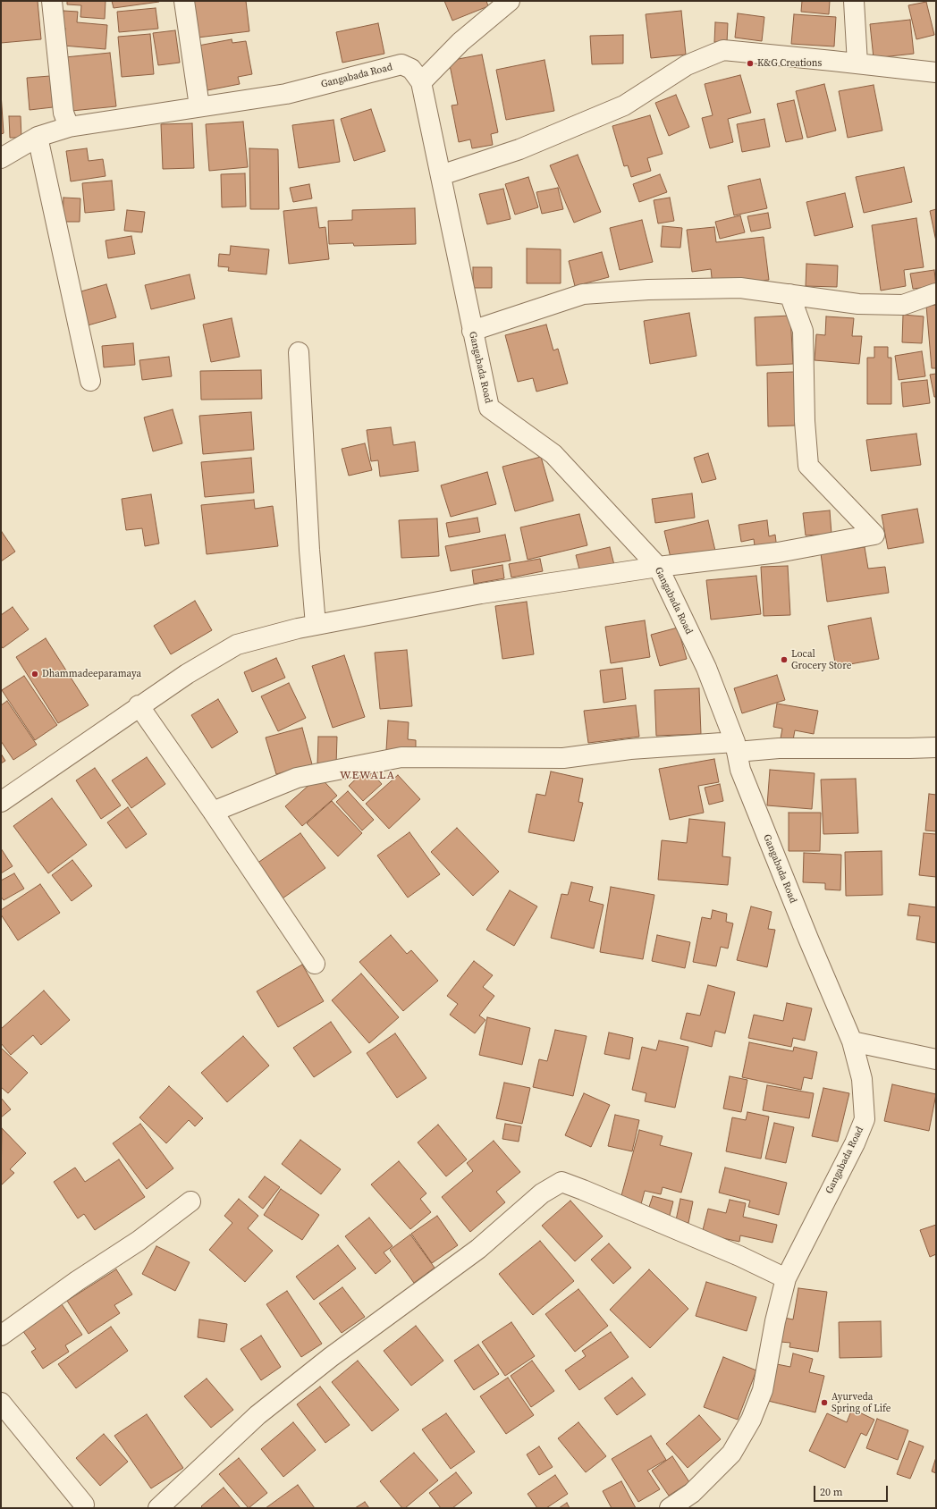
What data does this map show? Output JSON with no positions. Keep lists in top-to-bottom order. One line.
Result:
{"streets":{"street":["Gangabada Road"]},"districts":["WEWALA"],"places":["K&G Creations","Local Grocery Store","Dhammadeeparamaya","Ayurveda Spring of Life"],"scale_bar":"20 m"}
